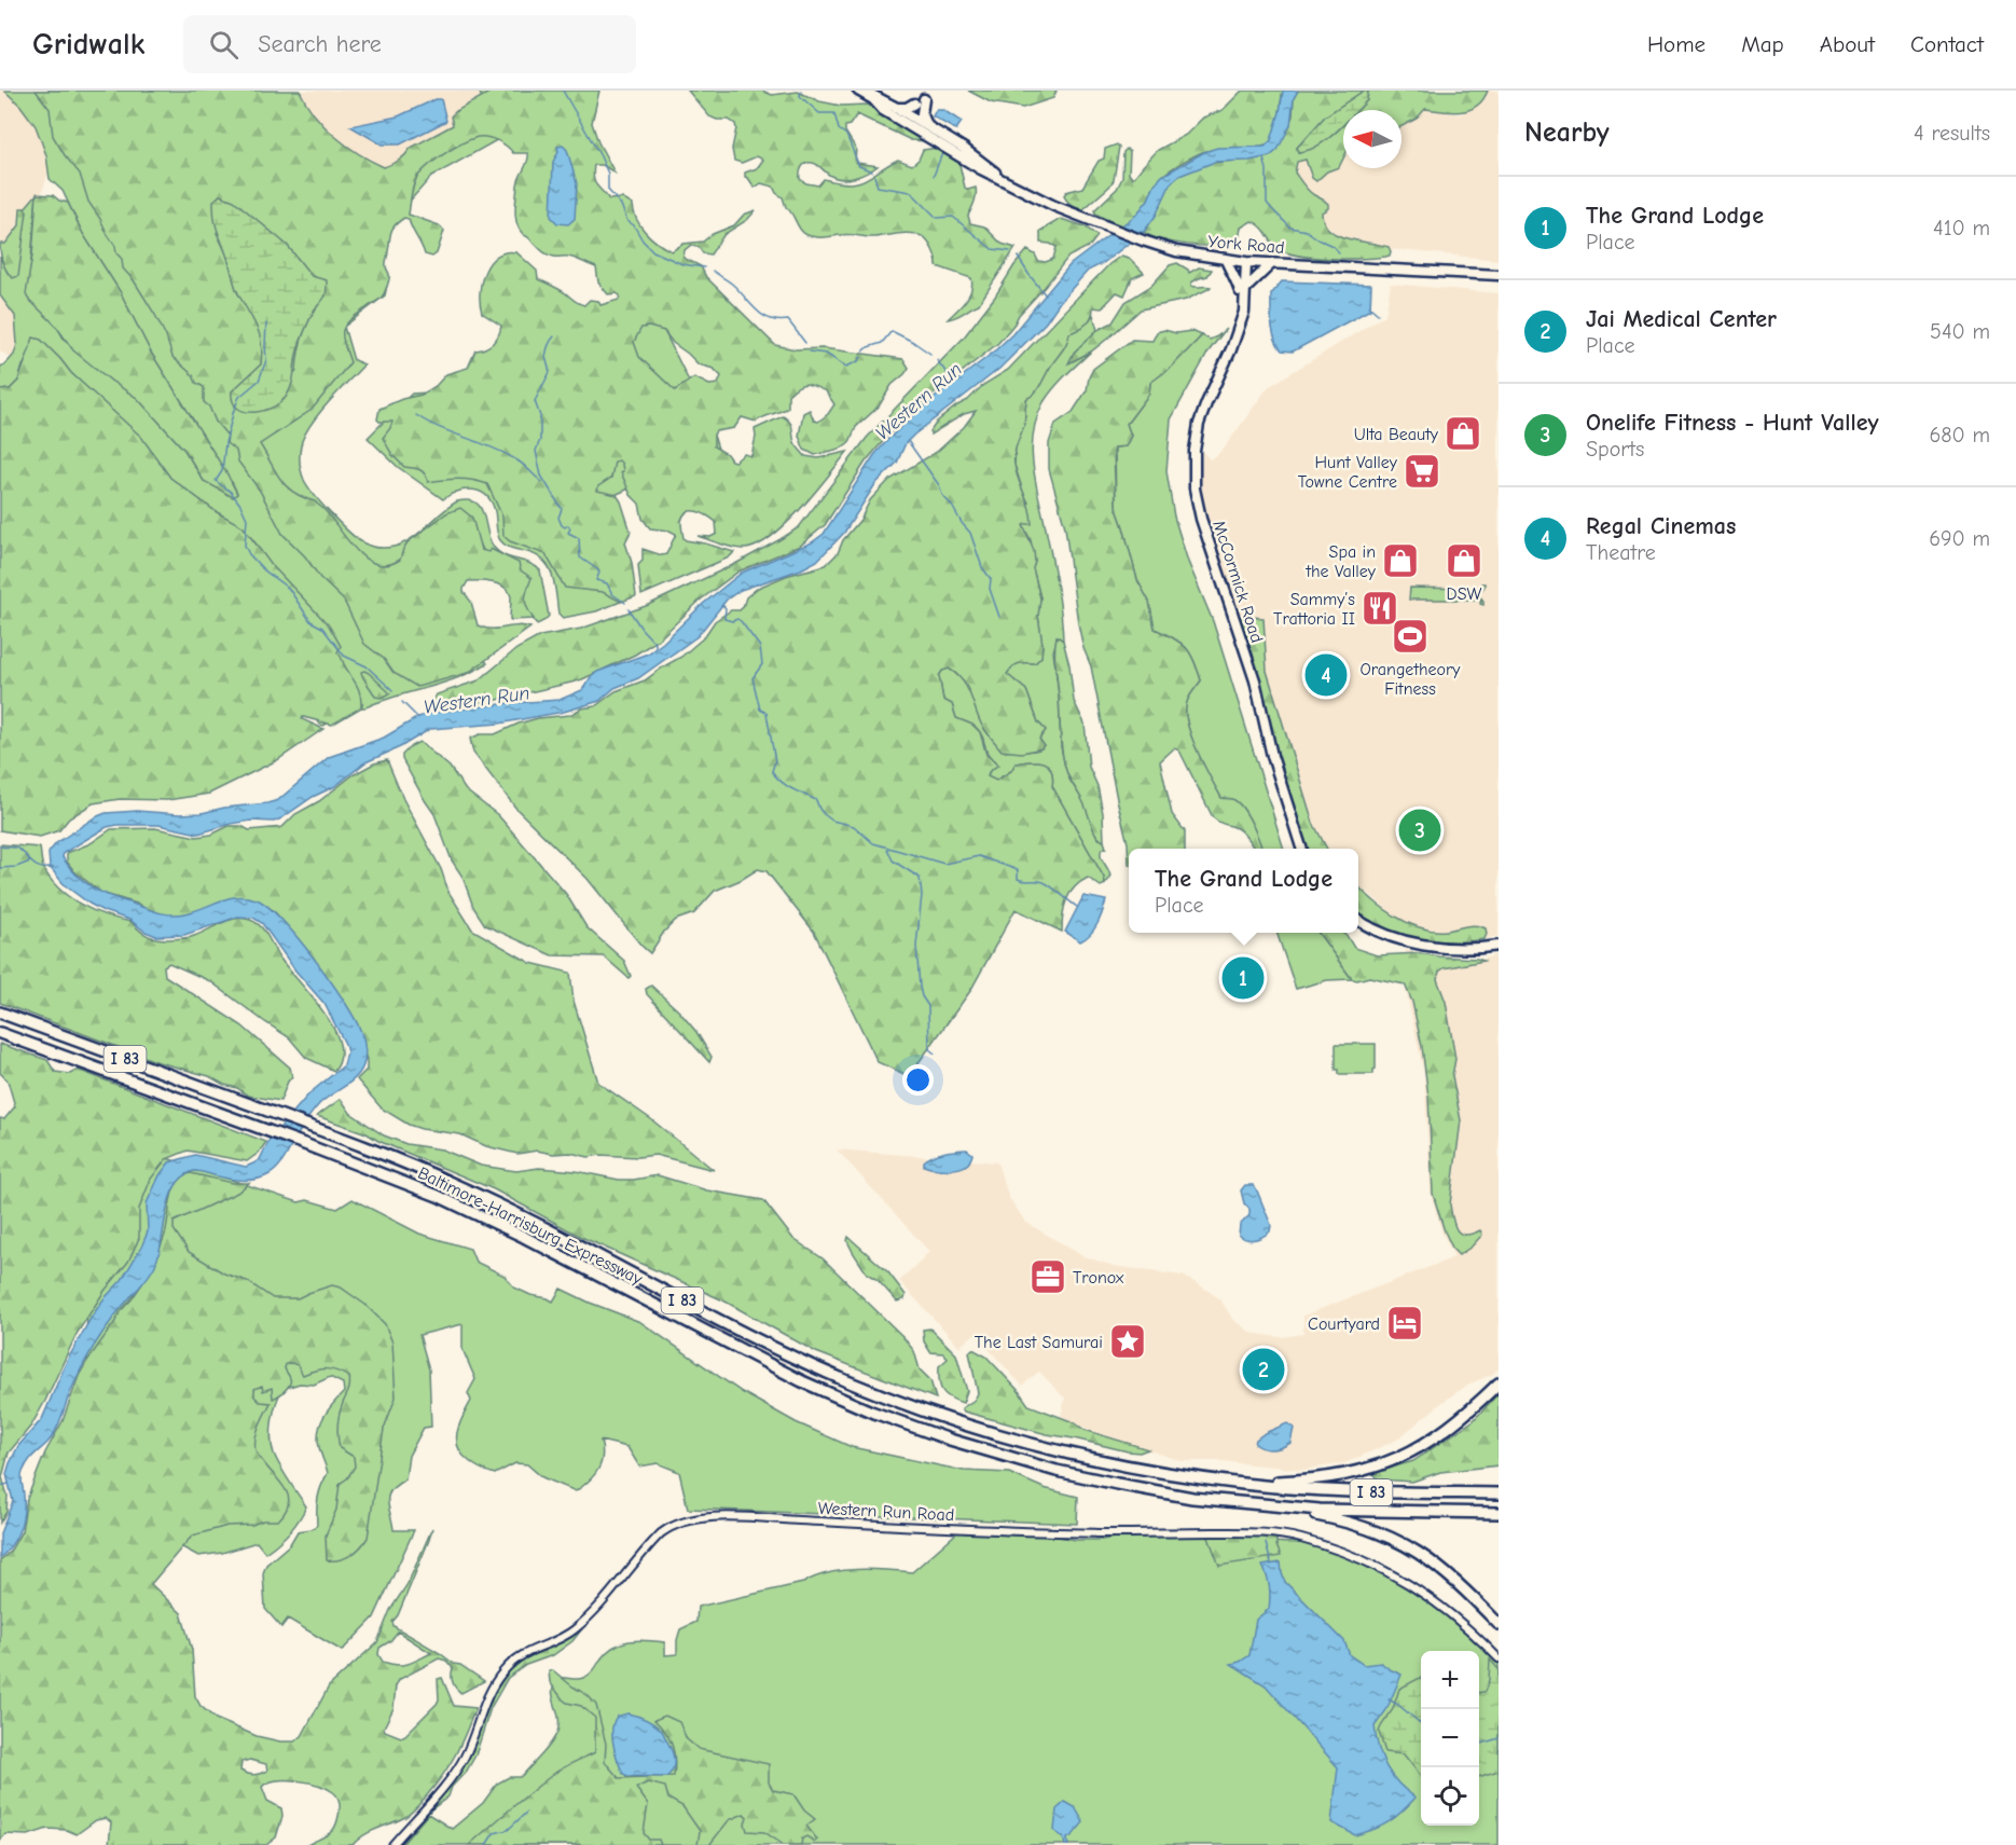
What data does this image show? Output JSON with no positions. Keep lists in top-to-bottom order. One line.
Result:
{"streets":{"highway":["I 83","Baltimore-Harrisburg Expressway"],"main road":["York Road","McCormick Road"],"street":["Western Run Road"]},"crossings":[["York Road","McCormick Road"]],"water":["Western Run"],"places":{"shop":["Ulta Beauty","Spa in the Valley","DSW"],"supermarket":["Hunt Valley Towne Centre"],"restaurant":["Sammy’s Trattoria II"],"sports":["Orangetheory Fitness"],"office":["Tronox"],"hotel":["Courtyard"],"place":["The Last Samurai"]},"north":"left","page":{"header":"Gridwalk","search":"Search here","nav":["Home","Map","About","Contact"],"heading":["Nearby","4 results"],"list":[{"mark":"1","name":"The Grand Lodge","note":"Place","value":"410 m"},{"mark":"2","name":"Jai Medical Center","note":"Place","value":"540 m"},{"mark":"3","name":"Onelife Fitness - Hunt Valley","note":"Sports","value":"680 m"},{"mark":"4","name":"Regal Cinemas","note":"Theatre","value":"690 m"}],"pins":["4","3","1","2"],"popup":["The Grand Lodge","Place"],"map_buttons":["+","−"]}}
